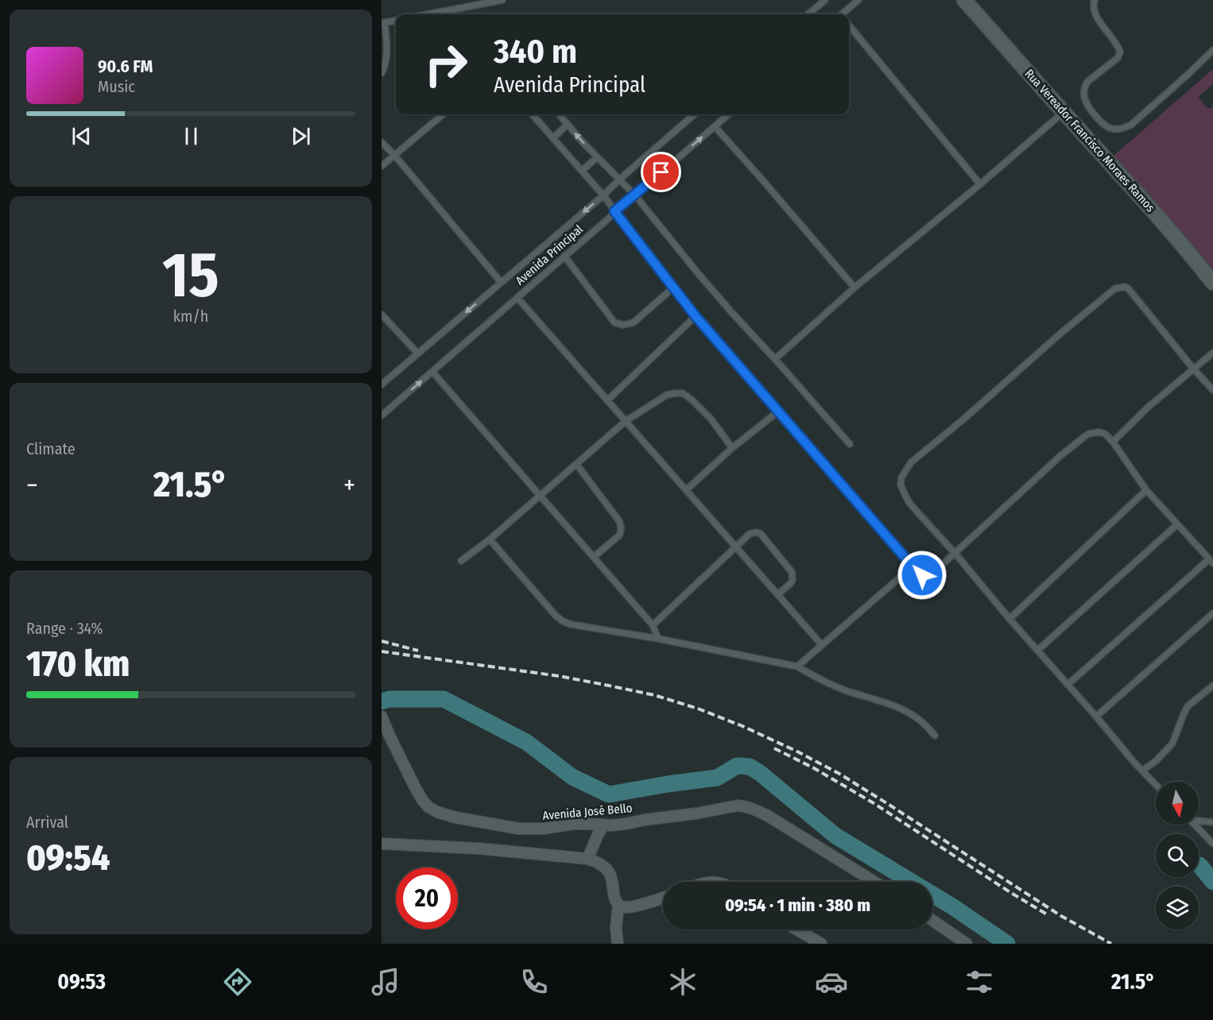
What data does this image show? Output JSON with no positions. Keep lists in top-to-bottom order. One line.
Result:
{"streets":{"street":["Rua Vereador Francisco Moraes Ramos","Avenida José Bello"],"lane":["Avenida Principal"]},"north":"bottom","page":{"turn":["340 m","Avenida Principal"],"song":["90.6 FM","Music"],"tile":[["15","km/h"],"Climate",["Range · 34%","170 km"],["Arrival","09:54"]],"heat":["−","21.5°","+"],"limit":"20","trip":"09:54 · 1 min · 380 m","tabs":["09:53","21.5°"]}}
